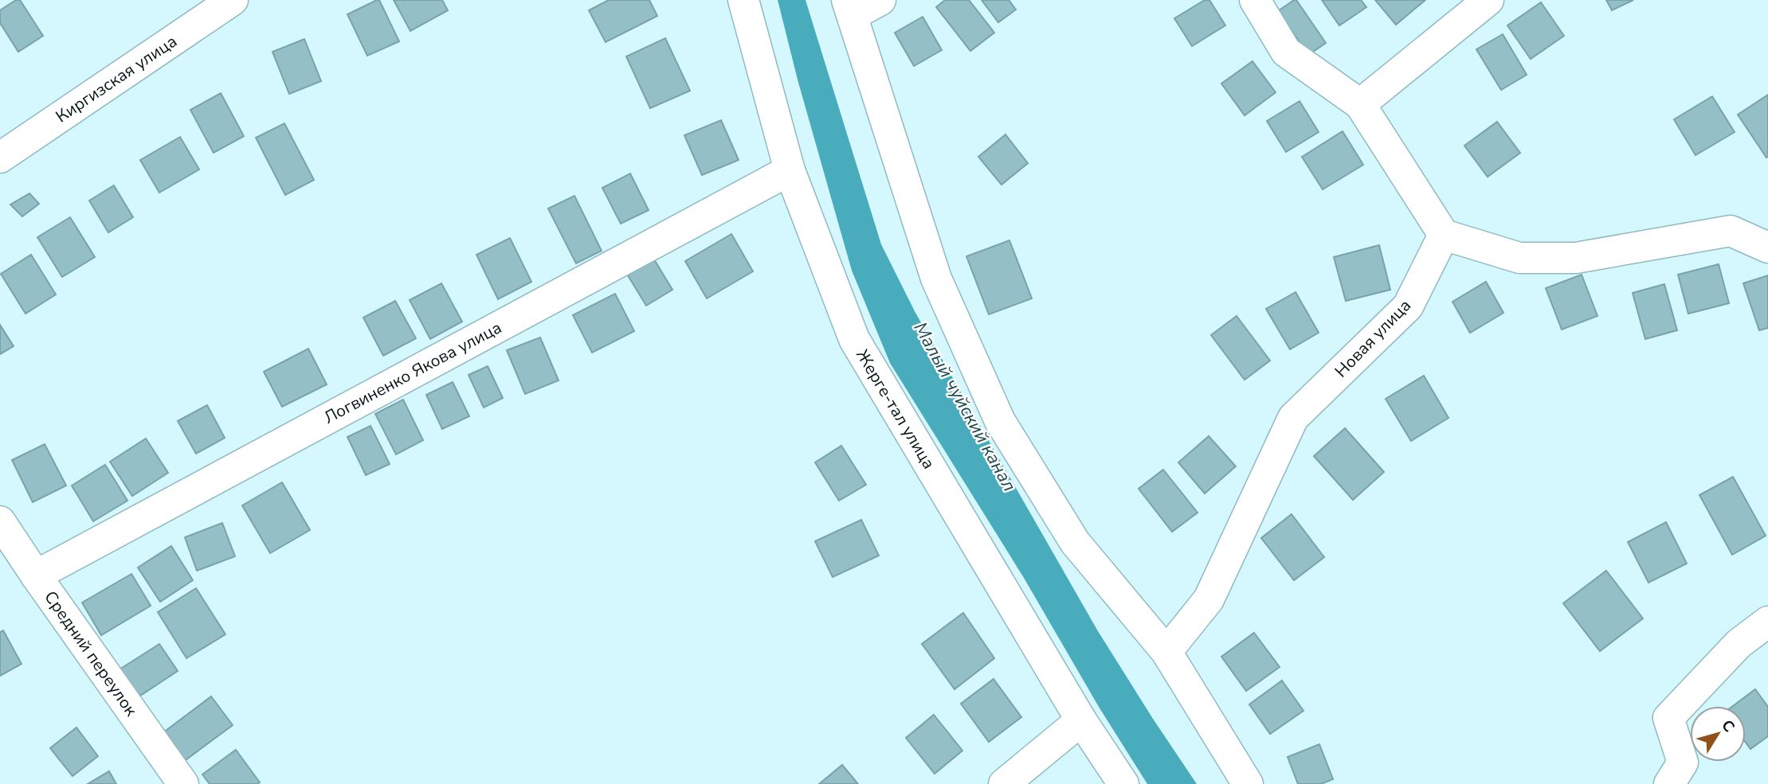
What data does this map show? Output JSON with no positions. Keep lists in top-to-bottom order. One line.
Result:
{"streets":{"street":["Киргизская улица","Новая улица","Логвиненко Якова улица","Жерге-тал улица","Средний переулок"]},"crossings":[["Логвиненко Якова улица","Жерге-тал улица"],["Логвиненко Якова улица","Средний переулок"]],"water":["Малый чуйский канал"],"north":"top right"}
